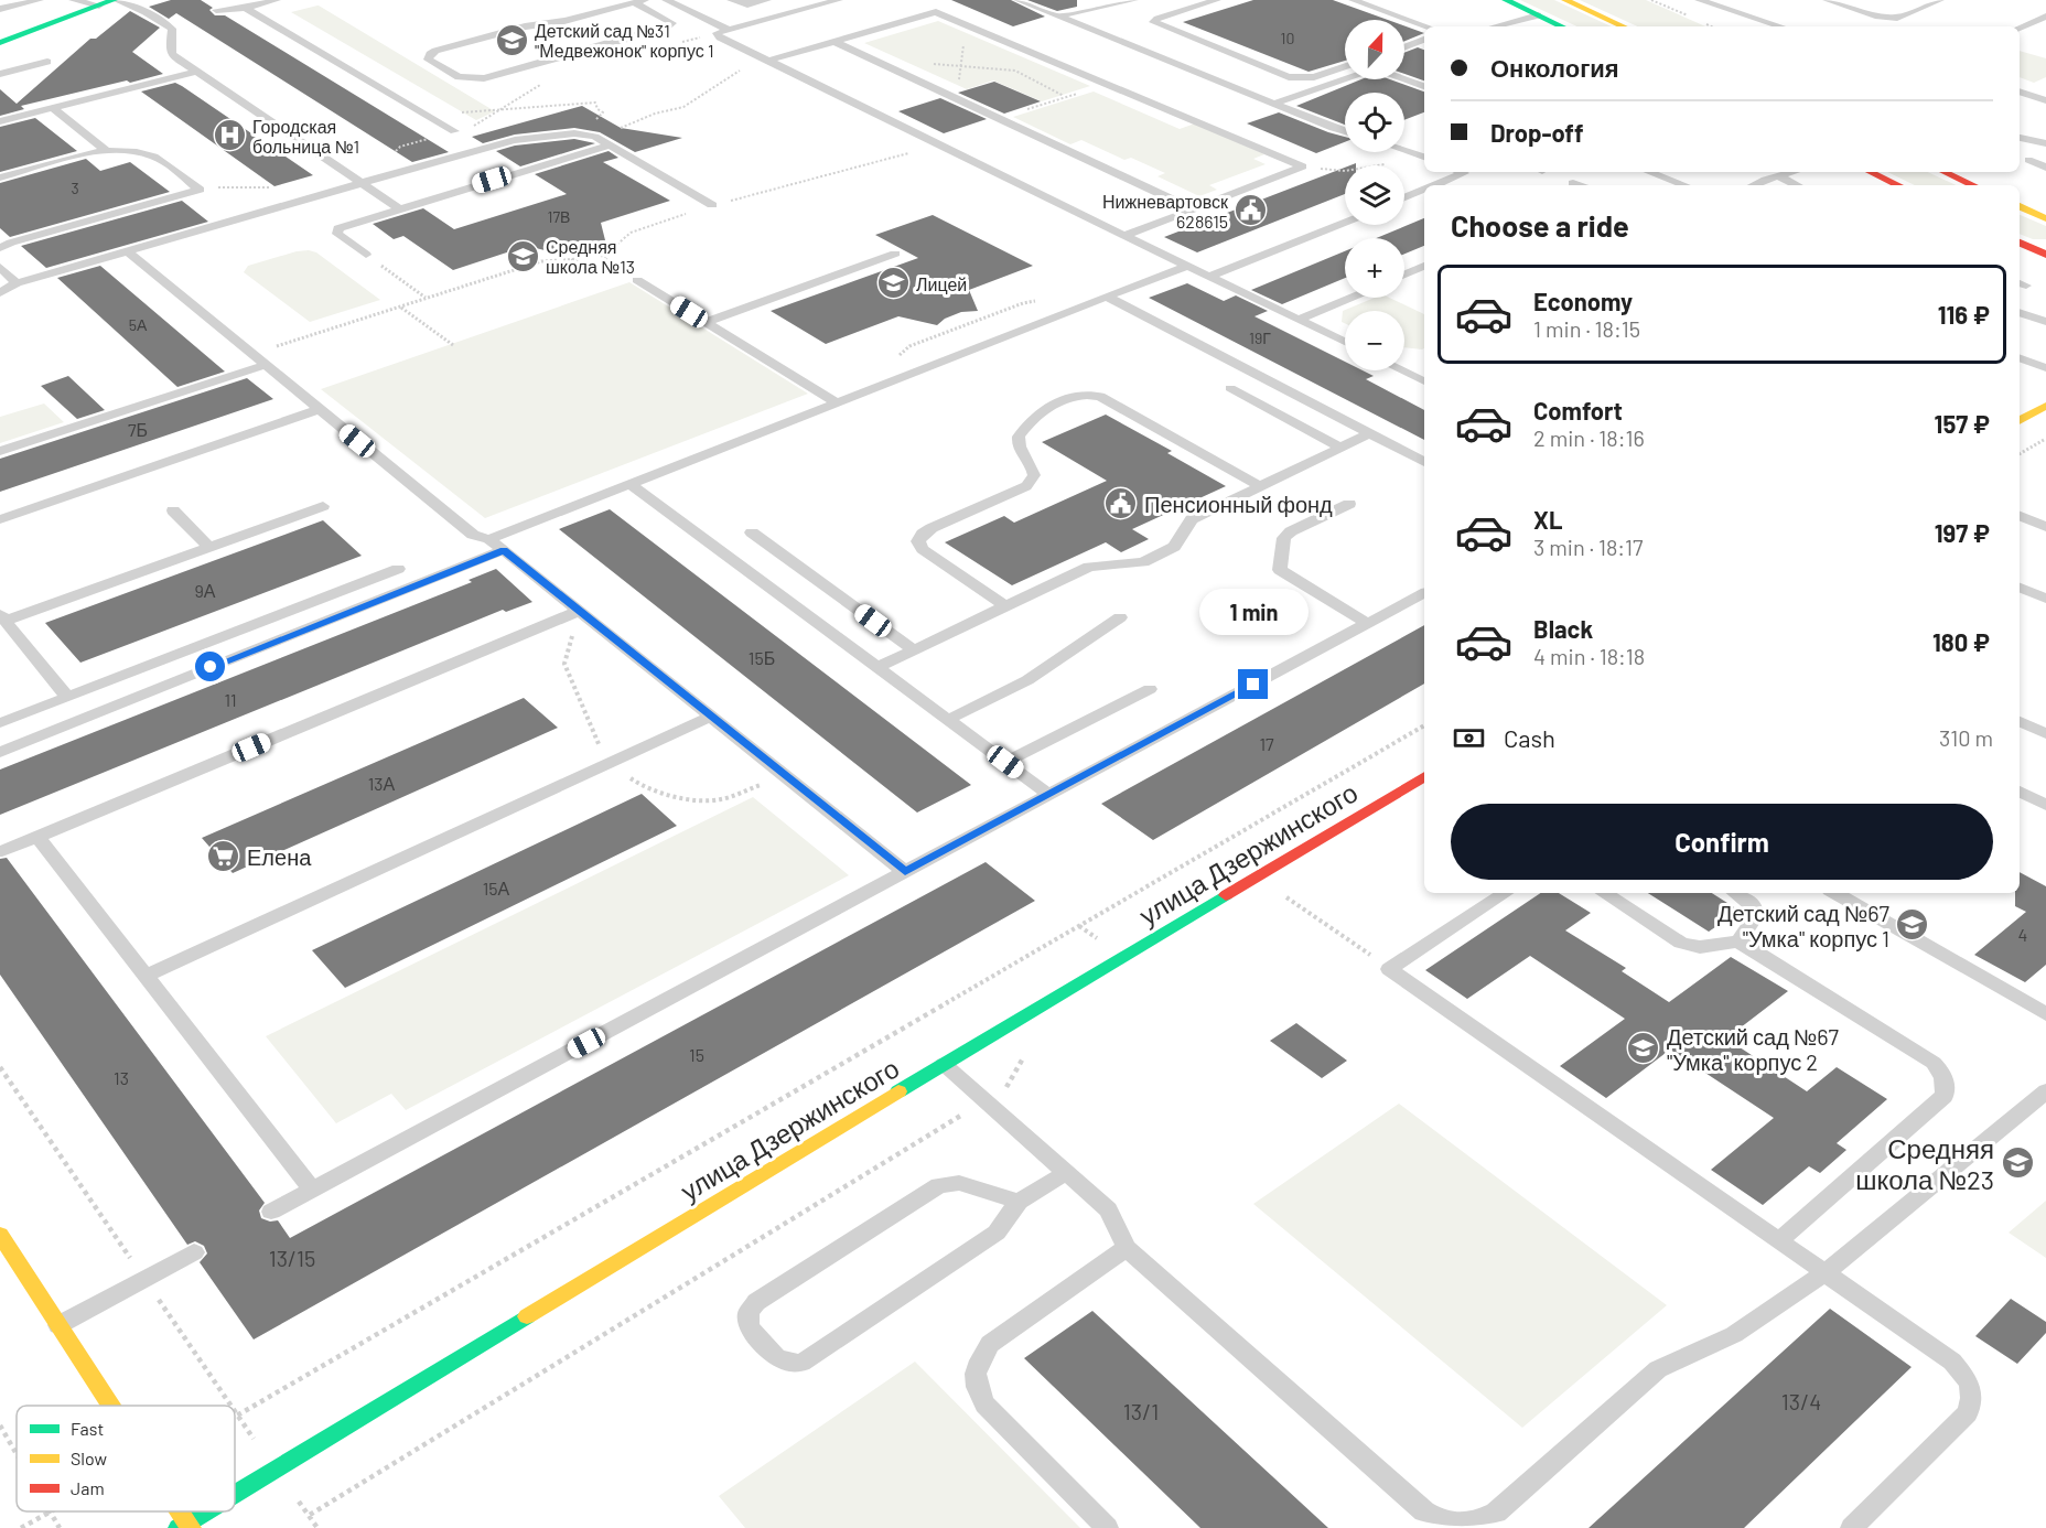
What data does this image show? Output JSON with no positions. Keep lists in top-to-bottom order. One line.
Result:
{"streets":{"street":["улица Дзержинского"]},"places":{"school or university":["Детский сад №31 \"Медвежонок\" корпус 1","Средняя школа №13","Лицей","Детский сад №67 \"Умка\" корпус 1","Детский сад №67 \"Умка\" корпус 2","Средняя школа №23"],"hospital":["Городская больница №1"],"public building":["Нижневартовск 628615","Пенсионный фонд"],"supermarket":["Елена"]},"house_numbers":["10","3","17В","5А","19Г","7Б","9А","15Б","11","17","13А","15А","4","15","13","13/15","13/4","13/1"],"legend":["Fast","Slow","Jam"],"north":"top","page":{"map_buttons":["+","−"],"banner":["Онкология","Drop-off"],"heading":"Choose a ride","list":[{"name":"Economy","note":"1 min · 18:15","value":"116 ₽"},{"name":"Comfort","note":"2 min · 18:16","value":"157 ₽"},{"name":"XL","note":"3 min · 18:17","value":"197 ₽"},{"name":"Black","note":"4 min · 18:18","value":"180 ₽"}],"bubble":"1 min","pay":["Cash","310 m"],"buttons":"Confirm"}}
